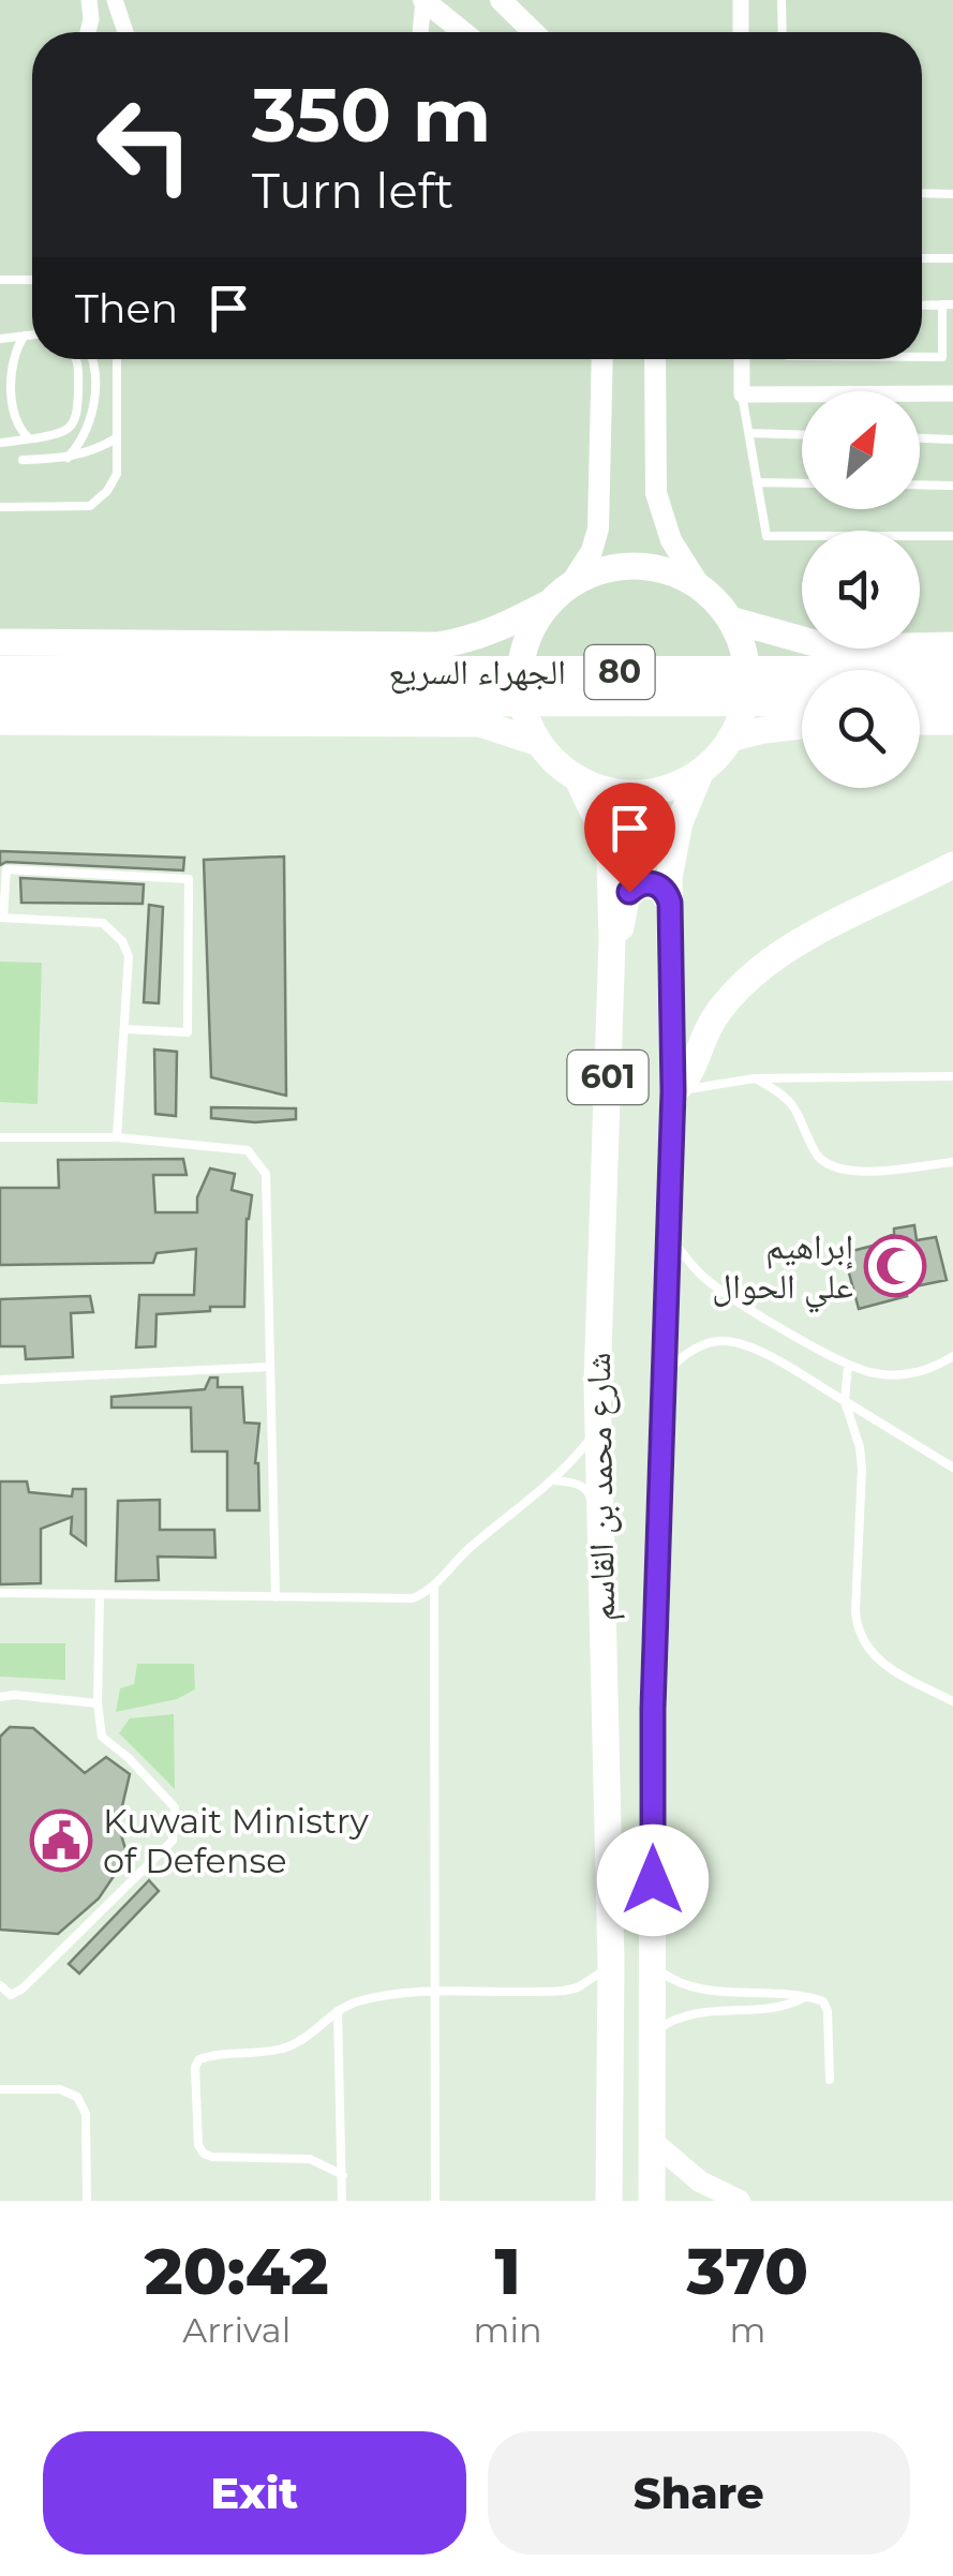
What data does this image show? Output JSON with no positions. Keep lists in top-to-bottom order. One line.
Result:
{"streets":{"highway":["الجهراء السريع","80"],"main road":["601","شارع محمد بن القاسم"]},"crossings":[["الجهراء السريع","601"],["الجهراء السريع","شارع محمد بن القاسم"],["601","شارع محمد بن القاسم"]],"places":{"mosque":["إبراهيم علي الحوال"],"public building":["Kuwait Ministry of Defense"]},"north":"top right","page":{"turn":["350 m","Turn left"],"then":"Then","eta":["20:42","Arrival","1","min","370","m"],"buttons":["Exit","Share"]}}
